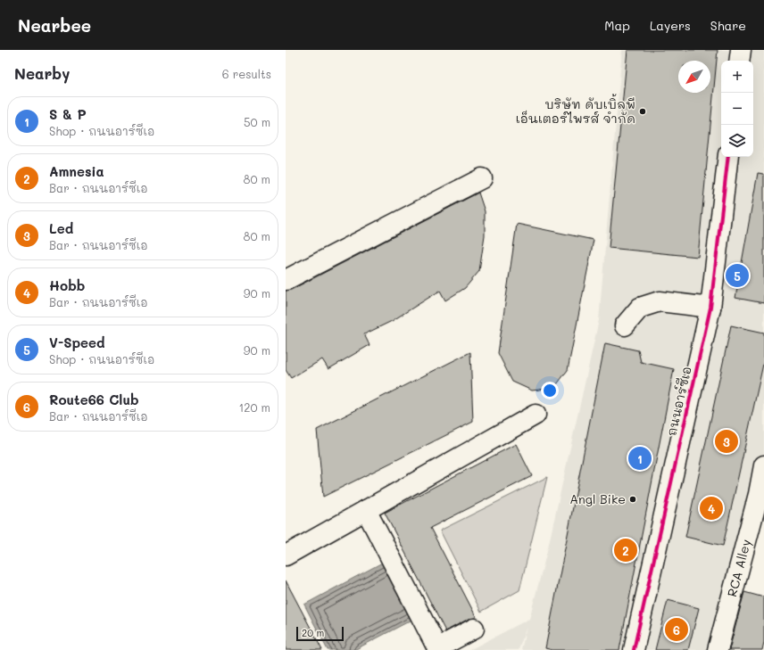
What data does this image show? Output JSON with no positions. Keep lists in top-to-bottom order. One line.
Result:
{"streets":{"street":["ถนนอาร์ซีเอ","RCA Alley"]},"places":["บริษัท ดับเบิ้ลพี เอ็นเตอร์ไพรส์ จำกัด","Angl Bike"],"scale_bar":"20 m","north":"bottom left","page":{"header":"Nearbee","nav":["Map","Layers","Share"],"heading":["Nearby","6 results"],"map_buttons":["+","−"],"list":[{"mark":"1","name":"S & P","note":"Shop · ถนนอาร์ซีเอ","value":"50 m"},{"mark":"2","name":"Amnesia","note":"Bar · ถนนอาร์ซีเอ","value":"80 m"},{"mark":"3","name":"Led","note":"Bar · ถนนอาร์ซีเอ","value":"80 m"},{"mark":"4","name":"Hobb","note":"Bar · ถนนอาร์ซีเอ","value":"90 m"},{"mark":"5","name":"V-Speed","note":"Shop · ถนนอาร์ซีเอ","value":"90 m"},{"mark":"6","name":"Route66 Club","note":"Bar · ถนนอาร์ซีเอ","value":"120 m"}],"pins":["5","3","1","4","2","6"],"scale":"20 m"}}
